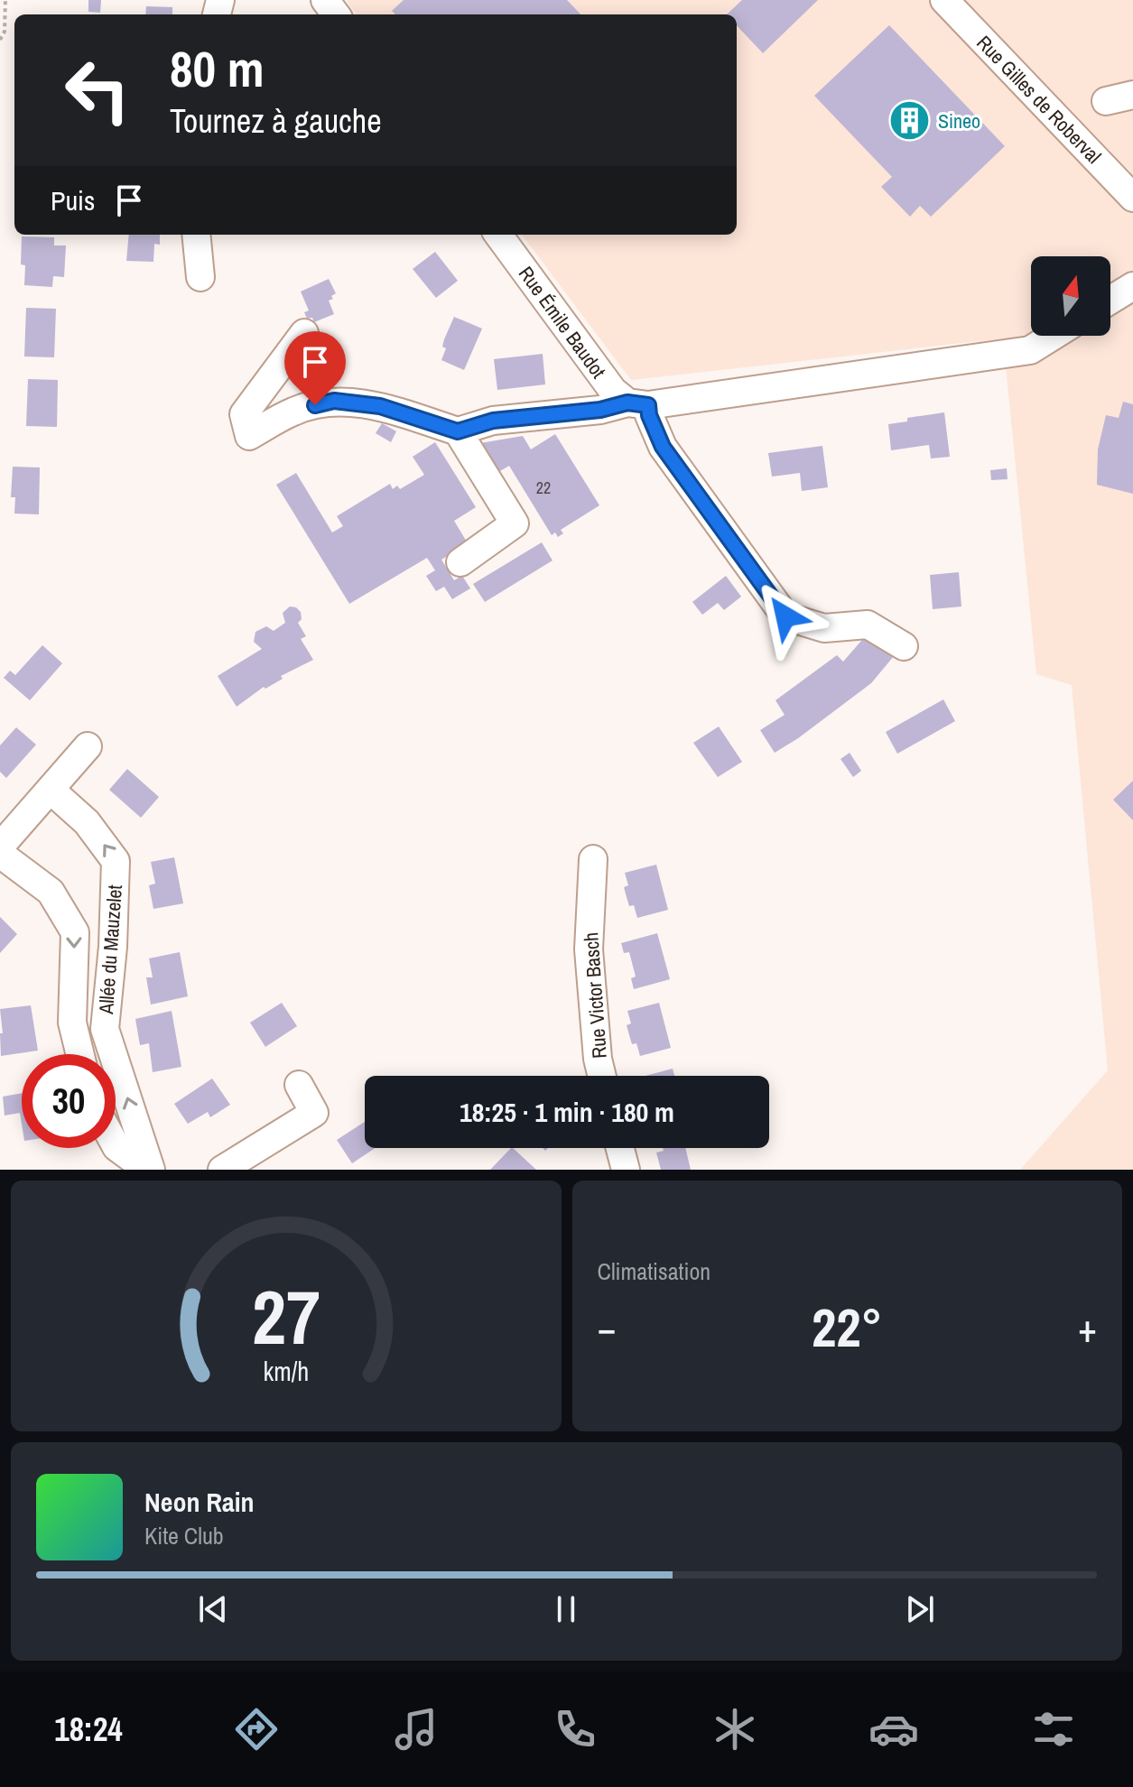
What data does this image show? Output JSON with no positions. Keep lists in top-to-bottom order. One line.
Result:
{"streets":{"street":["Rue Gilles de Roberval","Rue Émile Baudot","Allée du Mauzelet","Rue Victor Basch"]},"places":{"building":["Sineo"]},"house_numbers":["22"],"north":"top","page":{"turn":["80 m","Tournez à gauche"],"then":"Puis","limit":"30","trip":"18:25 · 1 min · 180 m","tile":"Climatisation","heat":["−","22°","+"],"song":["Neon Rain","Kite Club"],"tabs":"18:24","gauge":["27","km/h"]}}
